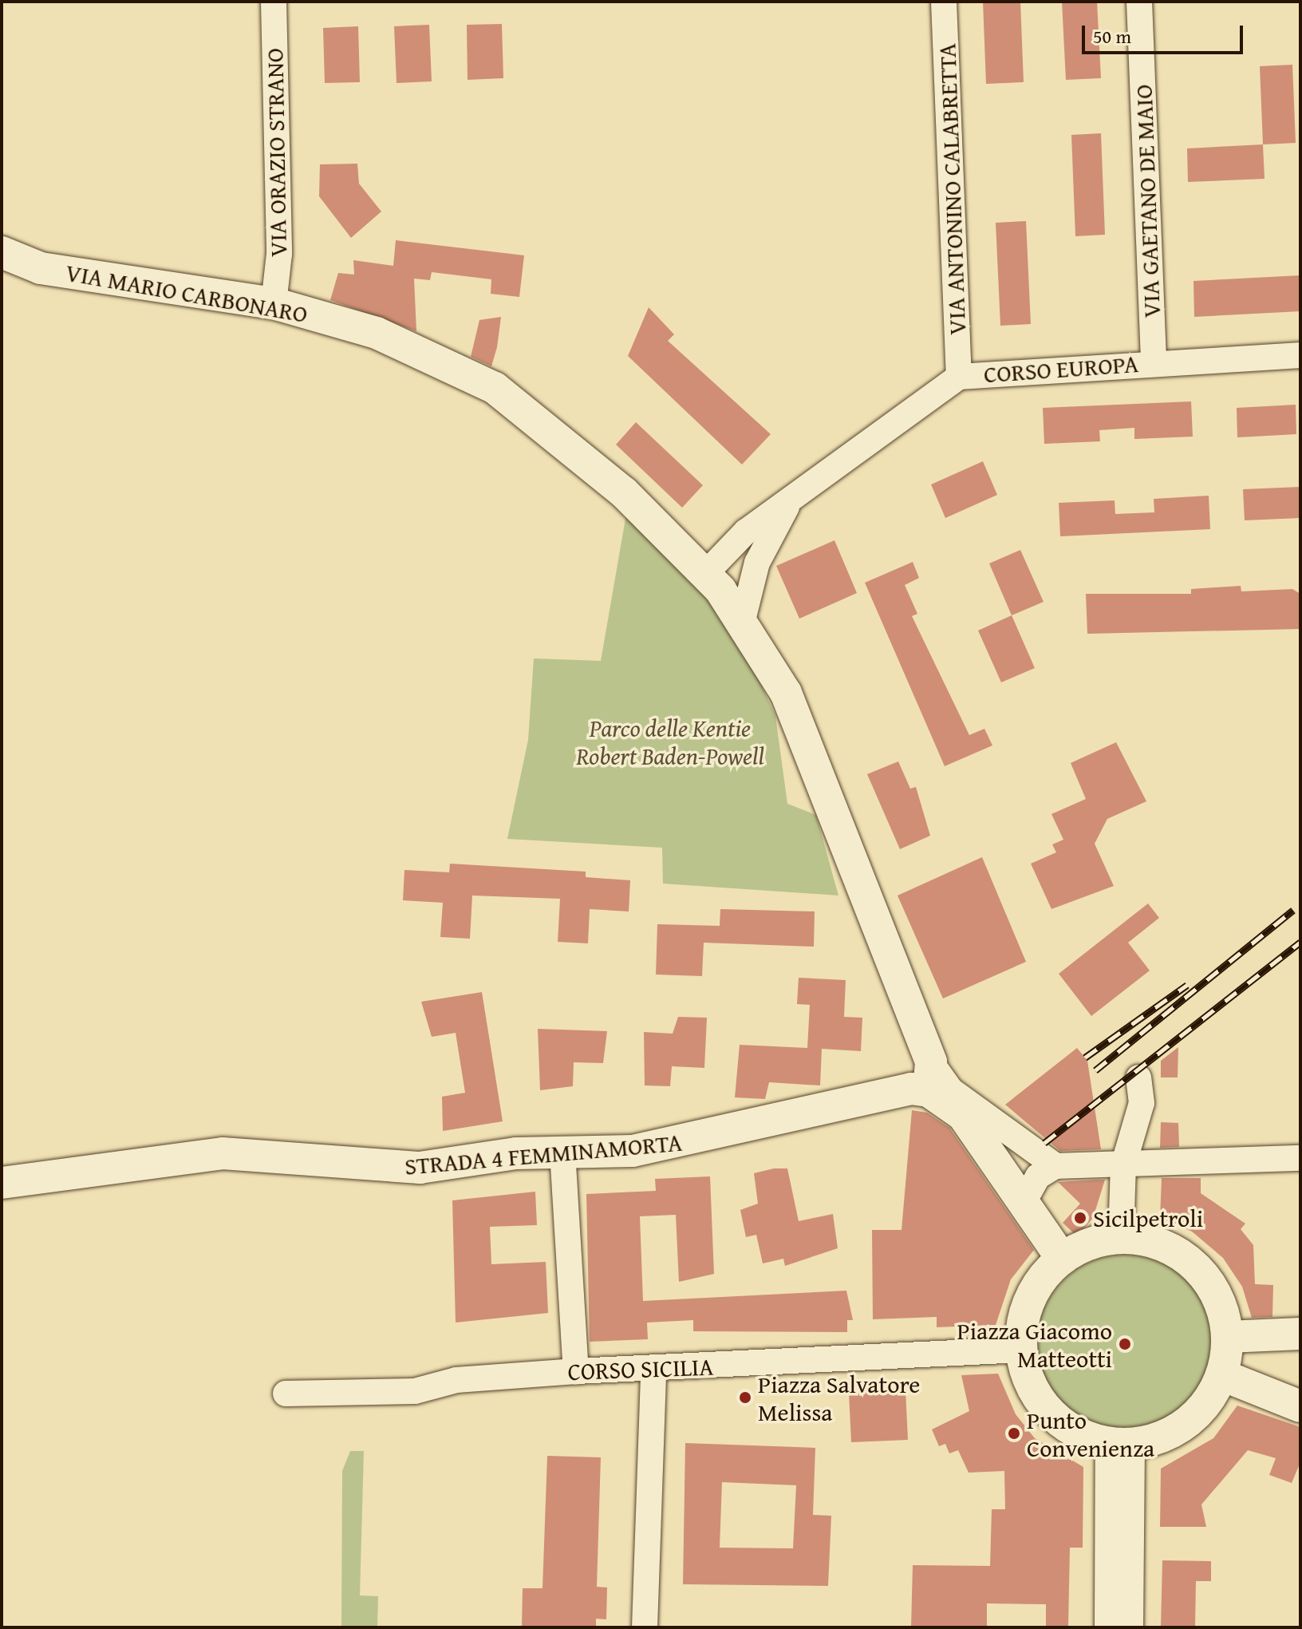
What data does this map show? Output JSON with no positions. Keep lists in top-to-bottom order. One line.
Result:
{"streets":{"street":["VIA ORAZIO STRANO","VIA ANTONINO CALABRETTA","VIA GAETANO DE MAIO","VIA MARIO CARBONARO","CORSO EUROPA","STRADA 4 FEMMINAMORTA","CORSO SICILIA"]},"crossings":[["VIA ORAZIO STRANO","VIA MARIO CARBONARO"],["VIA ANTONINO CALABRETTA","CORSO EUROPA"],["VIA GAETANO DE MAIO","CORSO EUROPA"],["VIA MARIO CARBONARO","CORSO EUROPA"],["VIA MARIO CARBONARO","STRADA 4 FEMMINAMORTA"]],"parks":["Parco delle Kentie Robert Baden-Powell"],"places":["Sicilpetroli","Piazza Giacomo Matteotti","Piazza Salvatore Melissa","Punto Convenienza"],"scale_bar":"50 m"}
